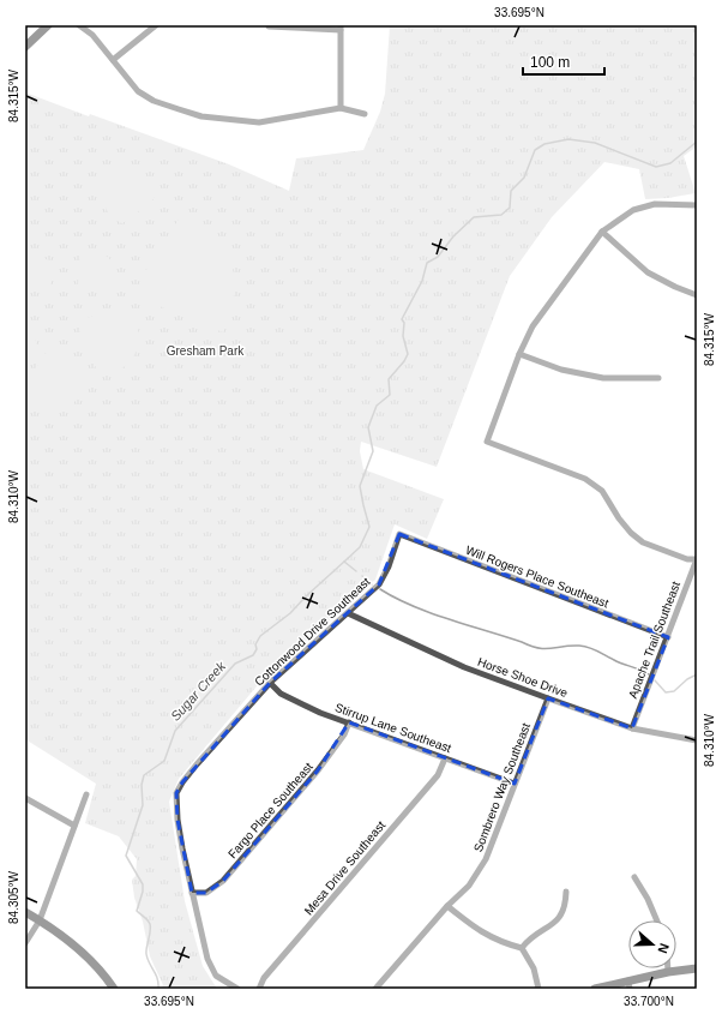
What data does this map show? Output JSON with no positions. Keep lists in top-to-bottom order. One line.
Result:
{"streets":{"street":["Will Rogers Place Southeast","Cottonwood Drive Southeast","Apache Trail Southeast","Horse Shoe Drive","Stirrup Lane Southeast","Sombrero Way Southeast","Fargo Place Southeast","Mesa Drive Southeast"]},"crossings":[["Will Rogers Place Southeast","Cottonwood Drive Southeast"],["Will Rogers Place Southeast","Apache Trail Southeast"],["Cottonwood Drive Southeast","Horse Shoe Drive"],["Cottonwood Drive Southeast","Stirrup Lane Southeast"],["Cottonwood Drive Southeast","Fargo Place Southeast"],["Apache Trail Southeast","Horse Shoe Drive"],["Horse Shoe Drive","Sombrero Way Southeast"],["Stirrup Lane Southeast","Sombrero Way Southeast"],["Stirrup Lane Southeast","Fargo Place Southeast"],["Stirrup Lane Southeast","Mesa Drive Southeast"]],"water":["Sugar Creek"],"parks":["Gresham Park"],"scale_bar":"100 m","north":"right","coordinates":["33.695°N","84.315°W","84.310°W","84.305°W","33.700°N"]}
